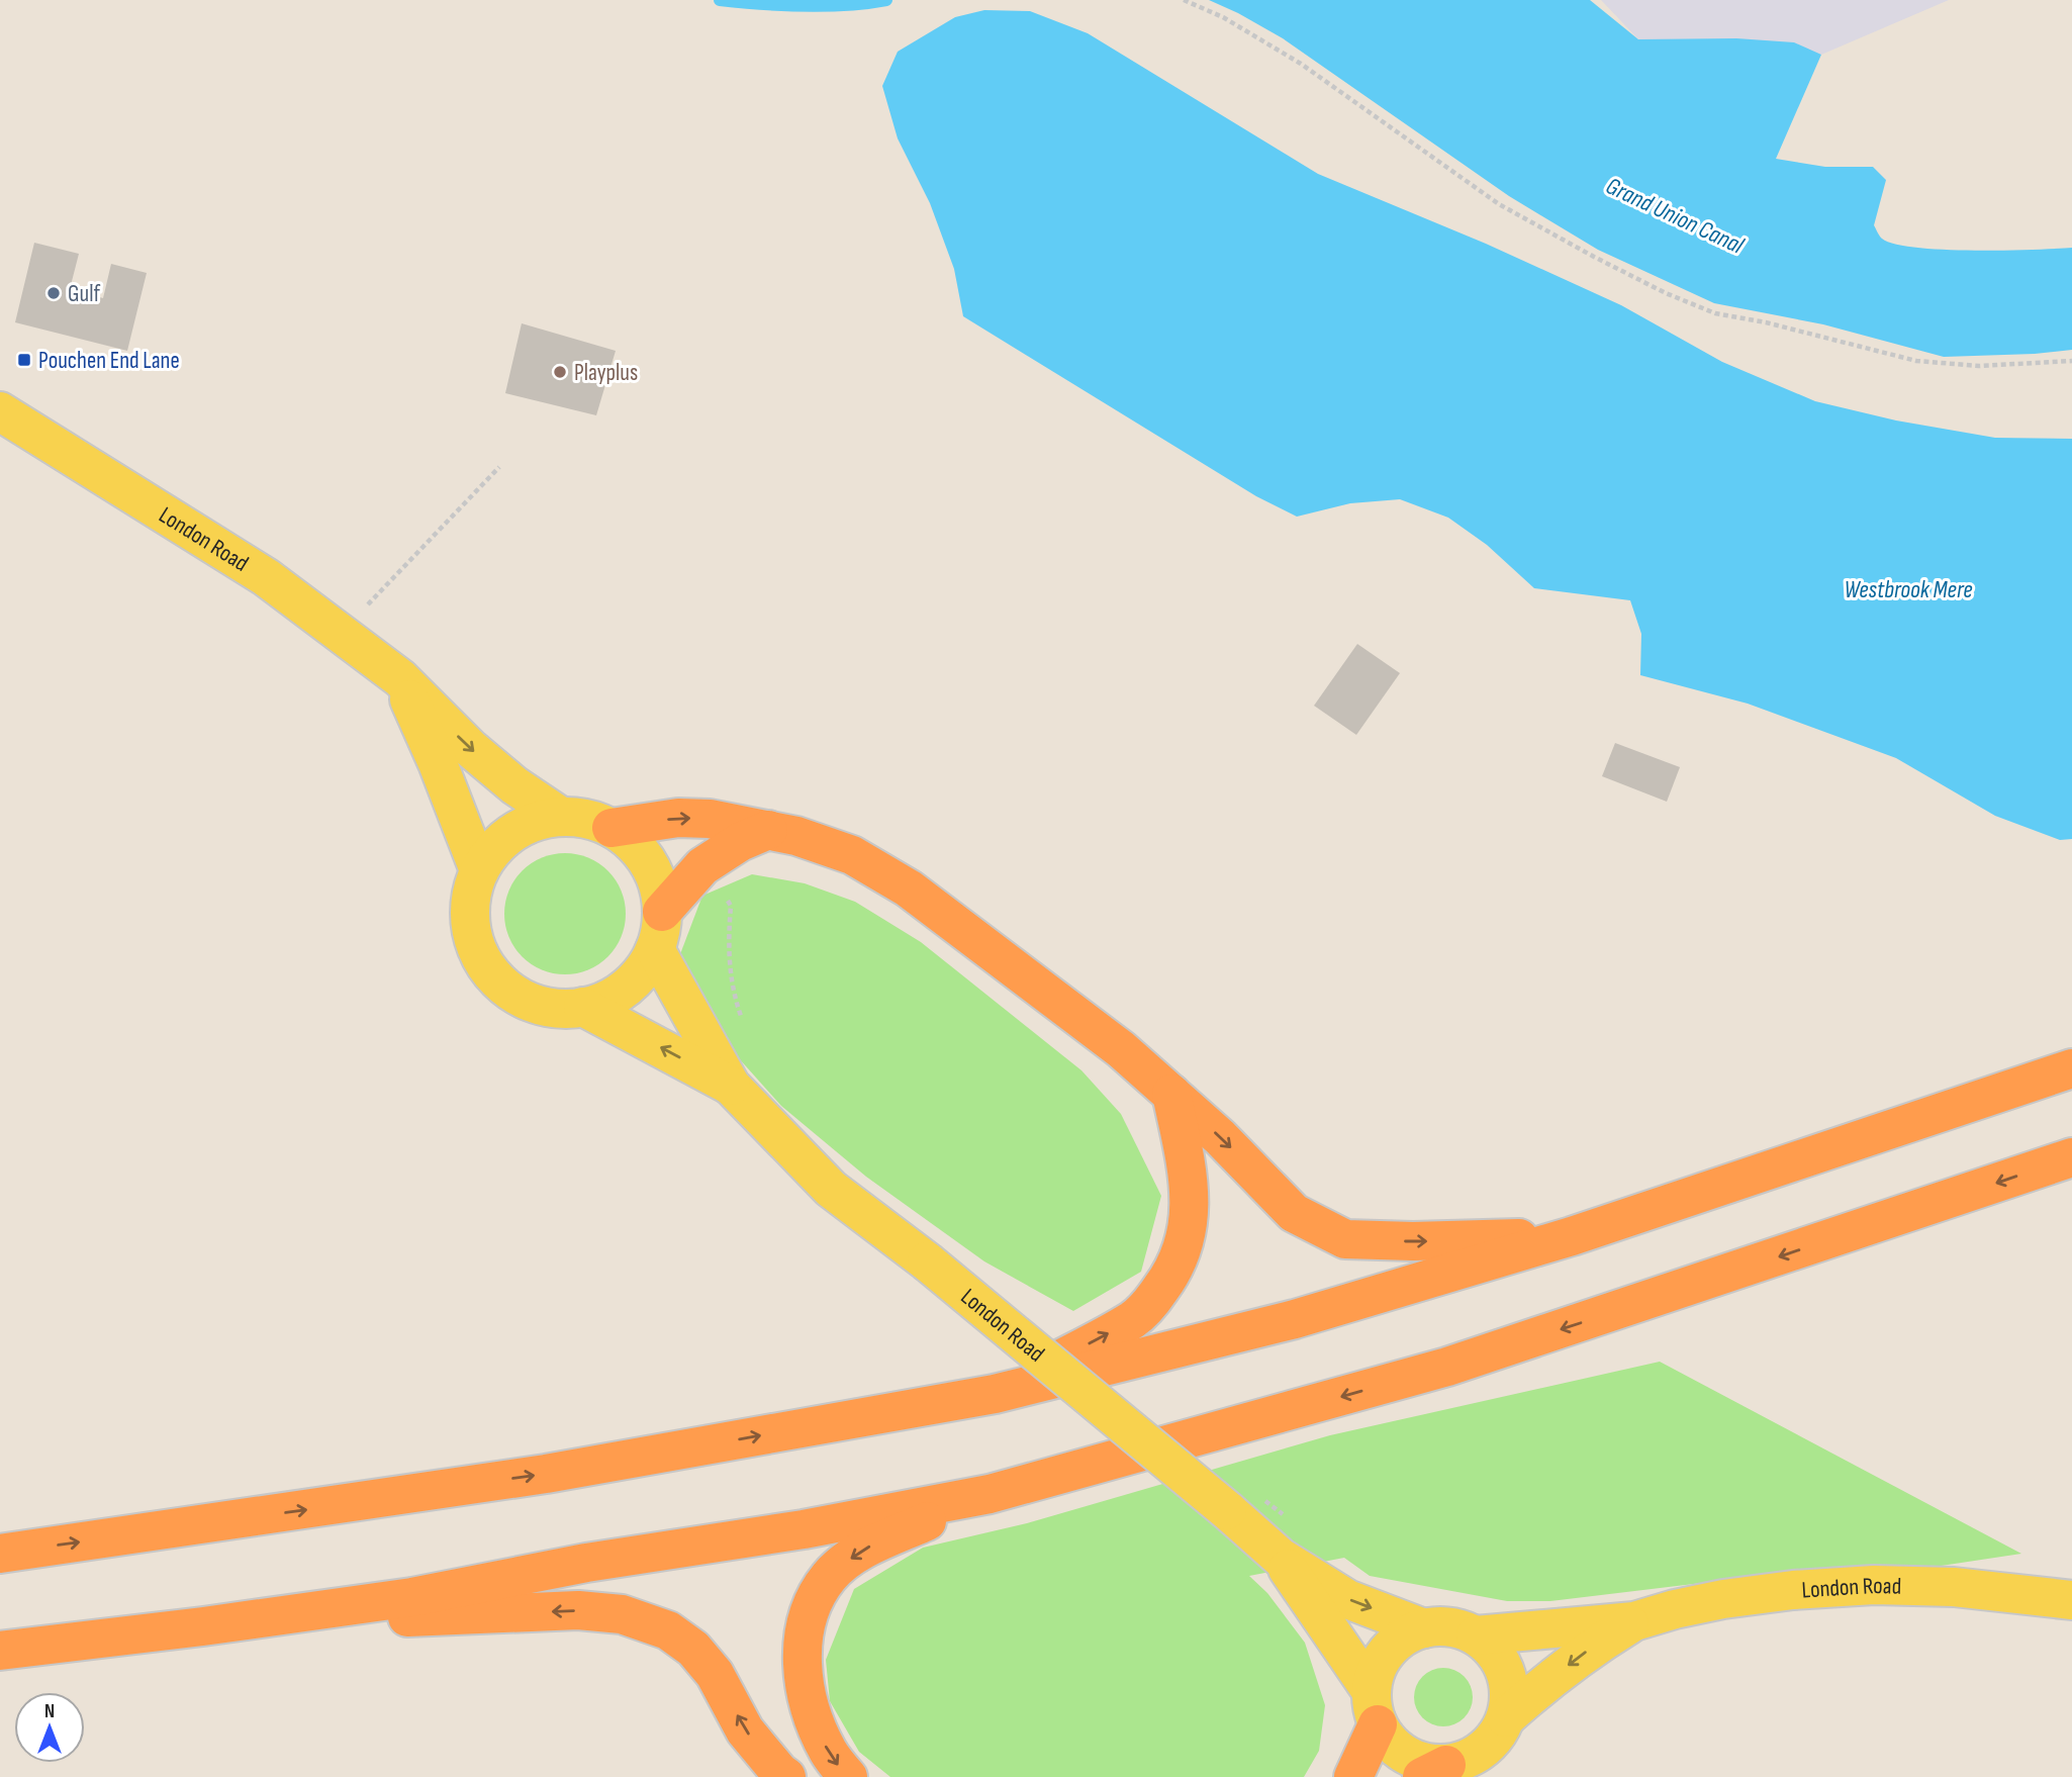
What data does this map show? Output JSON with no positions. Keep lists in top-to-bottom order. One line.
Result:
{"streets":{"main road":["London Road"]},"water":["Grand Union Canal","Westbrook Mere"],"places":{"other":["Gulf","Playplus"],"transit":["Pouchen End Lane"]},"north":"top"}
